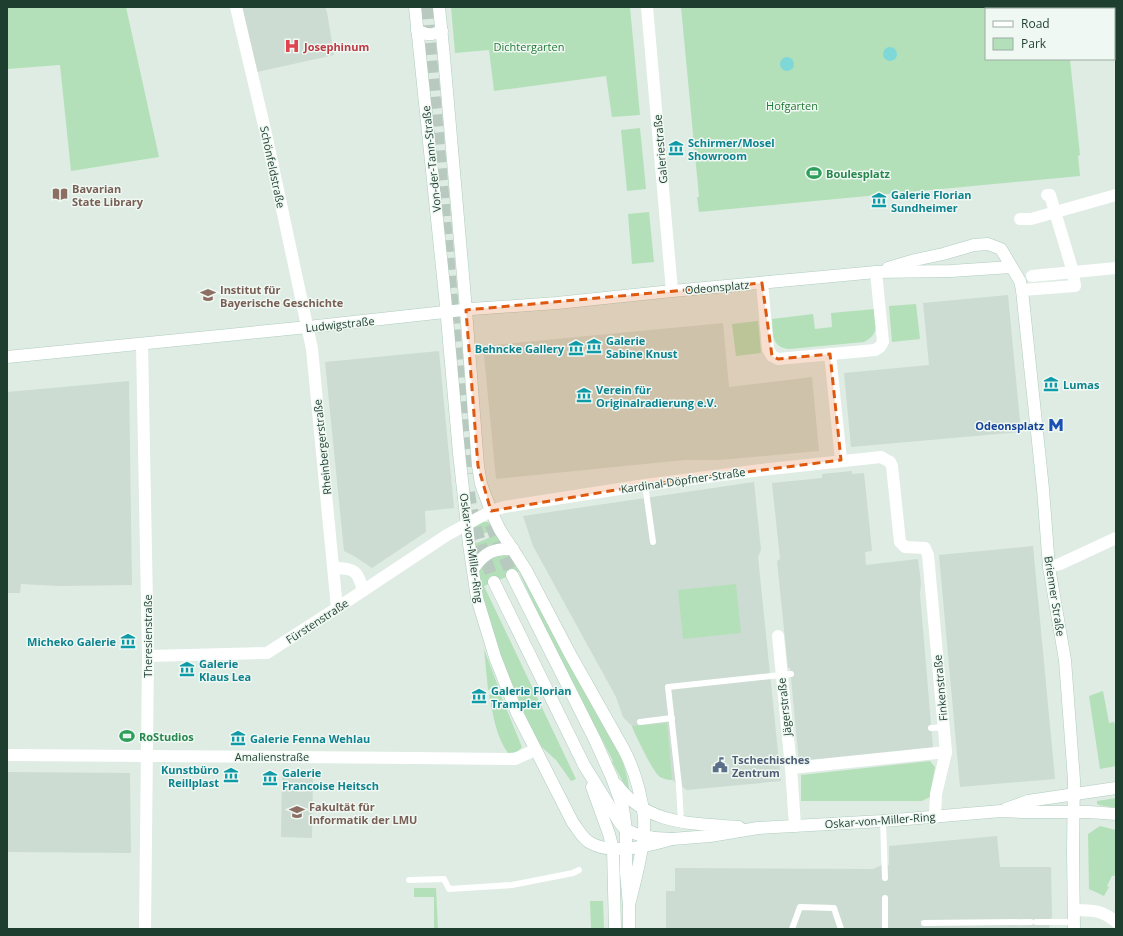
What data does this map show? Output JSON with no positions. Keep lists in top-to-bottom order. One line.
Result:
{"streets":{"street":["Galeriestraße","Von-der-Tann-Straße","Schönfeldstraße","Odeonsplatz","Ludwigstraße","Rheinbergerstraße","Kardinal-Döpfner-Straße","Oskar-von-Miller-Ring","Brienner Straße","Fürstenstraße","Theresienstraße","Finkenstraße","Jägerstraße","Amalienstraße"]},"crossings":[["Galeriestraße","Odeonsplatz"],["Galeriestraße","Ludwigstraße"],["Von-der-Tann-Straße","Ludwigstraße"],["Von-der-Tann-Straße","Oskar-von-Miller-Ring"],["Schönfeldstraße","Ludwigstraße"],["Schönfeldstraße","Rheinbergerstraße"],["Odeonsplatz","Ludwigstraße"],["Odeonsplatz","Brienner Straße"],["Ludwigstraße","Rheinbergerstraße"],["Ludwigstraße","Oskar-von-Miller-Ring"],["Ludwigstraße","Theresienstraße"],["Rheinbergerstraße","Fürstenstraße"],["Kardinal-Döpfner-Straße","Oskar-von-Miller-Ring"],["Kardinal-Döpfner-Straße","Fürstenstraße"],["Kardinal-Döpfner-Straße","Finkenstraße"],["Oskar-von-Miller-Ring","Brienner Straße"],["Oskar-von-Miller-Ring","Fürstenstraße"],["Oskar-von-Miller-Ring","Finkenstraße"],["Oskar-von-Miller-Ring","Jägerstraße"],["Oskar-von-Miller-Ring","Amalienstraße"],["Fürstenstraße","Theresienstraße"],["Theresienstraße","Amalienstraße"]],"parks":["Dichtergarten","Hofgarten"],"places":{"hospital":["Josephinum"],"museum":["Schirmer/Mosel Showroom","Galerie Florian Sundheimer","Galerie Sabine Knust","Behncke Gallery","Lumas","Verein für Originalradierung e.V.","Micheko Galerie","Galerie Klaus Lea","Galerie Florian Trampler","Galerie Fenna Wehlau","Kunstbüro Reillplast","Galerie Francoise Heitsch"],"sports":["Boulesplatz","RoStudios"],"library":["Bavarian State Library"],"school or university":["Institut für Bayerische Geschichte","Fakultät für Informatik der LMU"],"metro station":["Odeonsplatz"],"public building":["Tschechisches Zentrum"]},"legend":["Road","Park"]}
